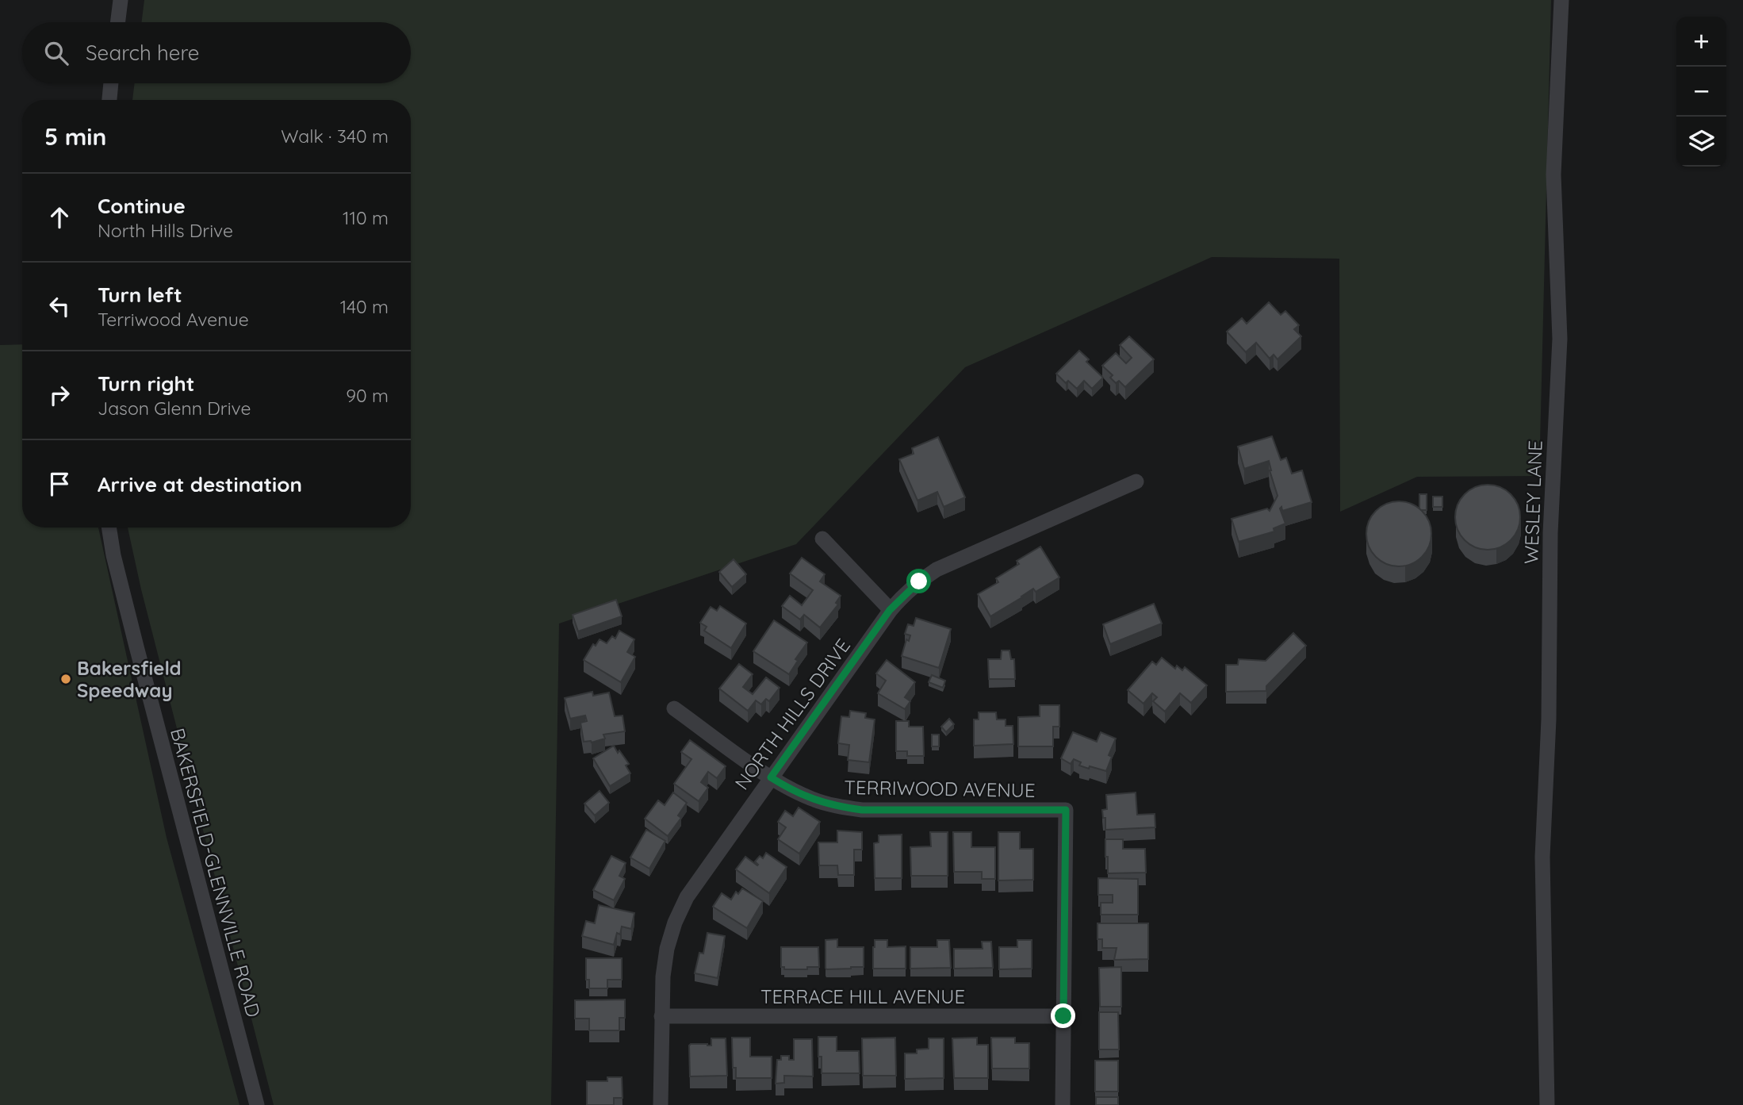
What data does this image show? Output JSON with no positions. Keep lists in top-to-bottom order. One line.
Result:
{"streets":{"street":["WESLEY LANE","NORTH HILLS DRIVE","TERRIWOOD AVENUE","BAKERSFIELD-GLENNVILLE ROAD","TERRACE HILL AVENUE"]},"crossings":[["NORTH HILLS DRIVE","TERRIWOOD AVENUE"],["NORTH HILLS DRIVE","TERRACE HILL AVENUE"],["TERRIWOOD AVENUE","TERRACE HILL AVENUE"]],"places":["Bakersfield Speedway"],"page":{"map_buttons":["+","−"],"search":"Search here","heading":["5 min","Walk · 340 m"],"list":[["Continue","North Hills Drive","110 m"],["Turn left","Terriwood Avenue","140 m"],["Turn right","Jason Glenn Drive","90 m"],"Arrive at destination"]}}
